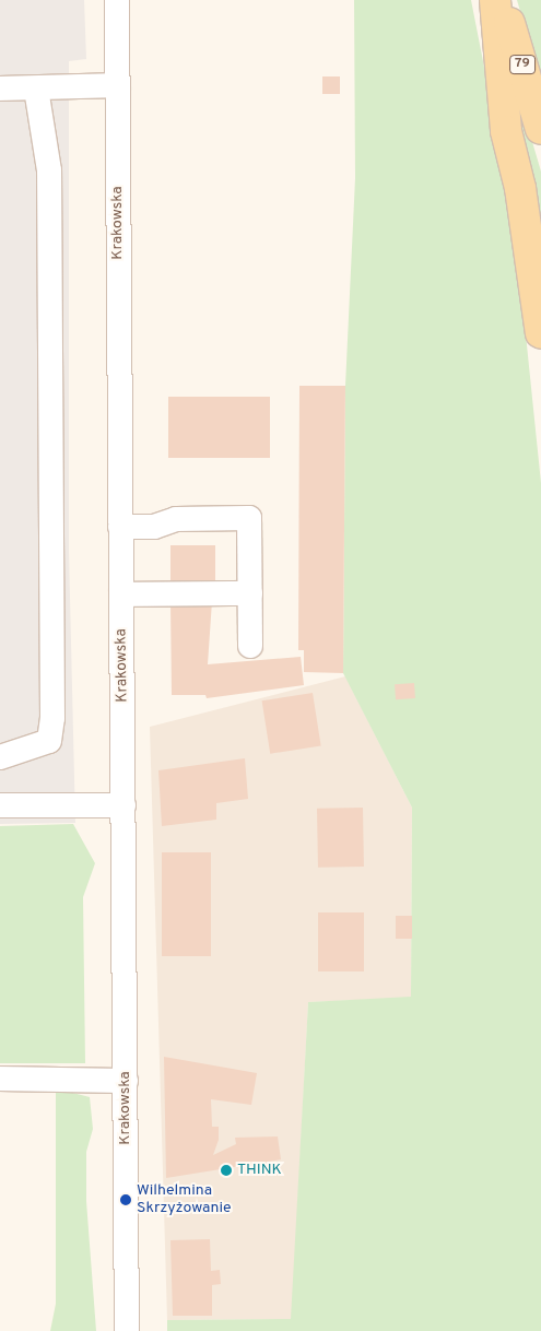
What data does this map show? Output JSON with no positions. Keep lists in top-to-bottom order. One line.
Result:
{"streets":{"main road":["79"],"street":["Krakowska"]},"places":["THINK","Wilhelmina Skrzyżowanie"]}
